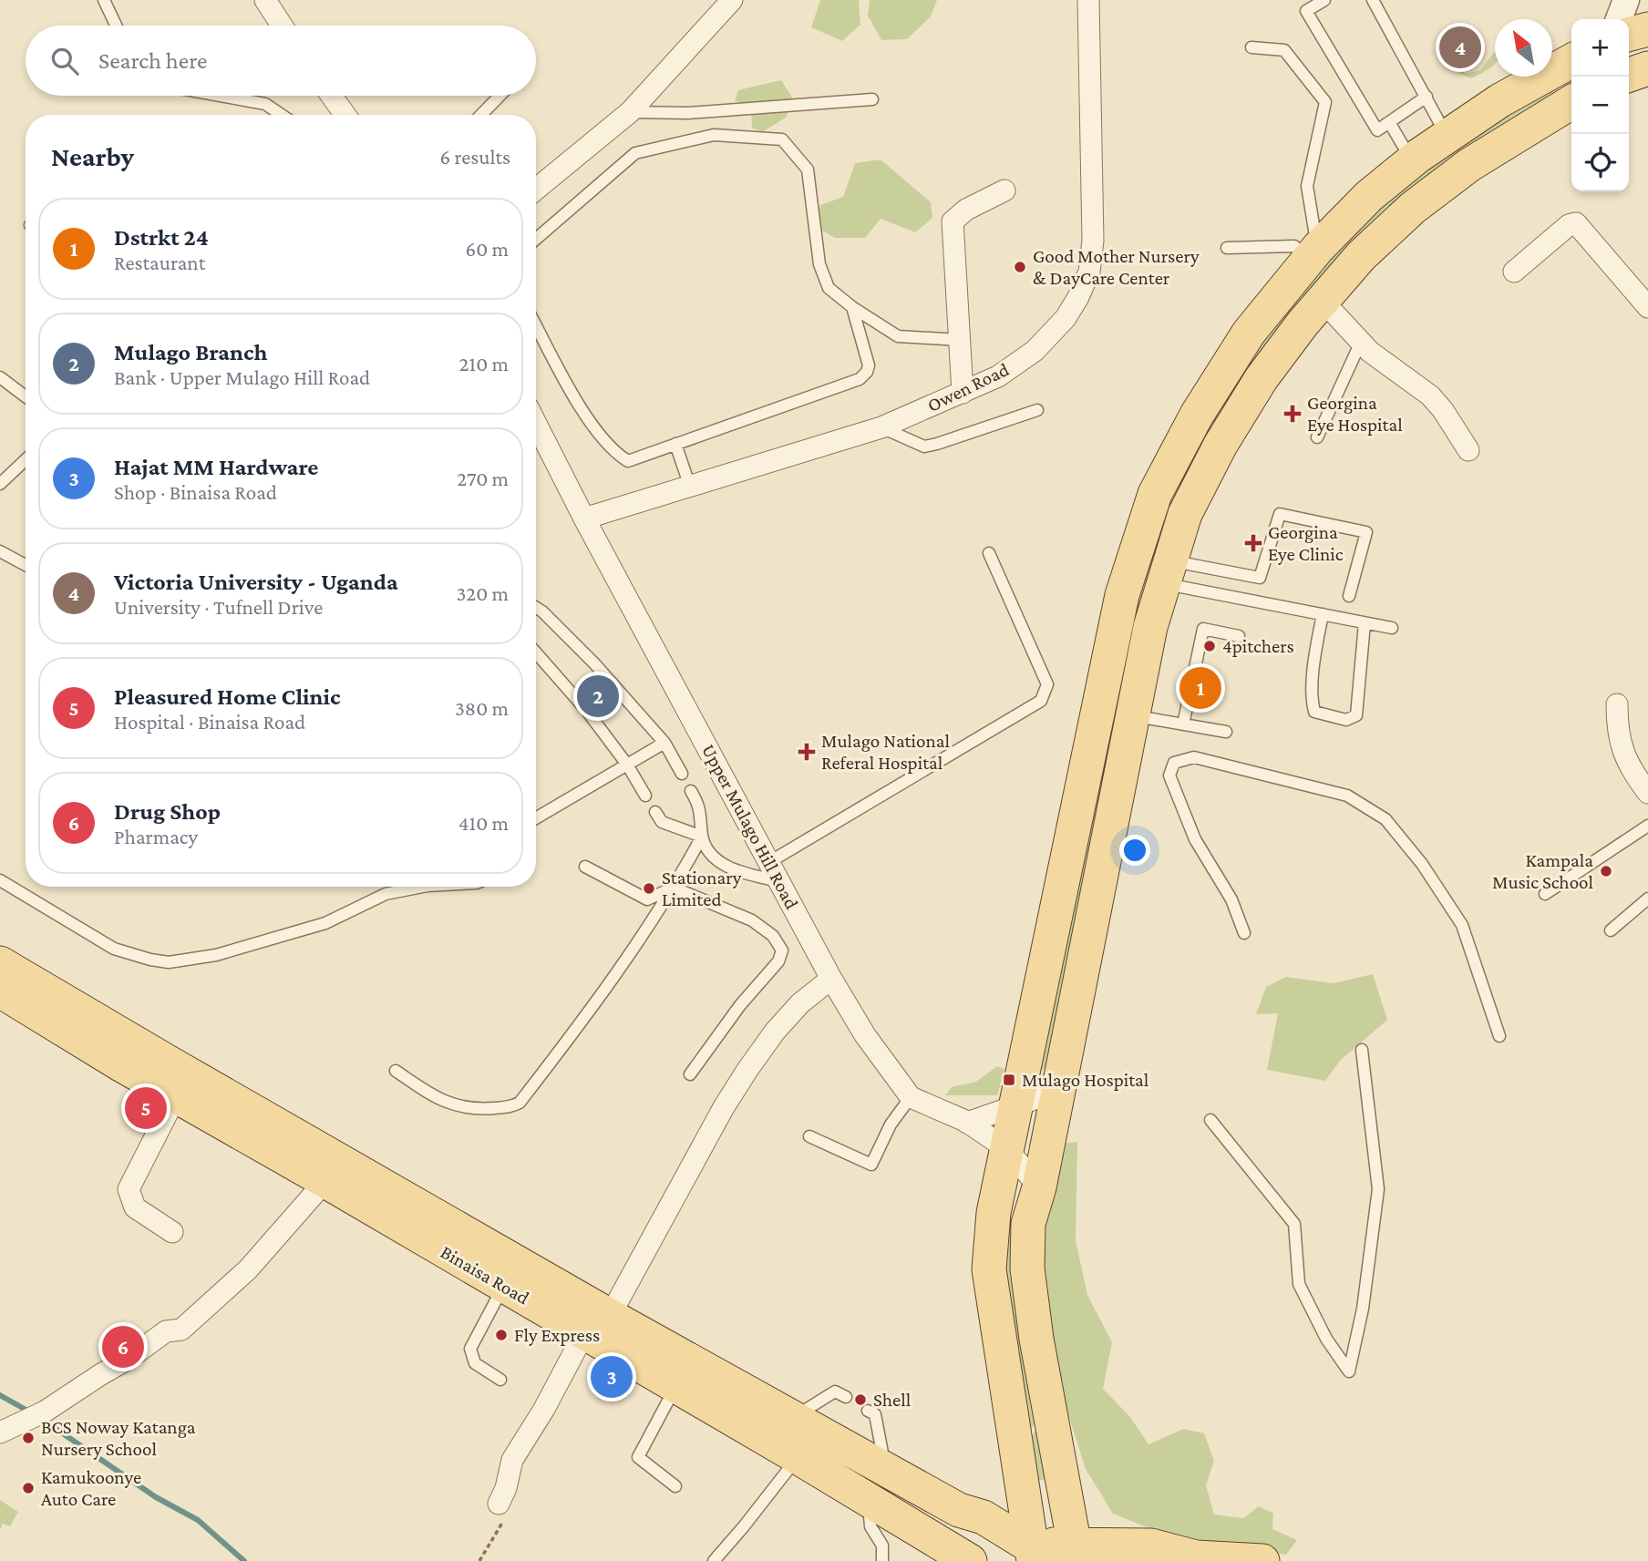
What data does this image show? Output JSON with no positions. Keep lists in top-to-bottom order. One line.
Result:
{"streets":{"main road":["Binaisa Road"],"street":["Owen Road","Upper Mulago Hill Road"]},"crossings":[["Owen Road","Upper Mulago Hill Road"]],"places":{"other":["Good Mother Nursery & DayCare Center","4pitchers","Kampala Music School","Stationary Limited","Fly Express","Shell","BCS Noway Katanga Nursery School","Kamukoonye Auto Care"],"health":["Georgina Eye Hospital","Georgina Eye Clinic","Mulago National Referal Hospital"],"transit":["Mulago Hospital"]},"north":"top left","page":{"map_buttons":["+","−"],"pins":["4","1","2","5","6","3"],"search":"Search here","heading":["Nearby","6 results"],"list":[{"mark":"1","name":"Dstrkt 24","note":"Restaurant","value":"60 m"},{"mark":"2","name":"Mulago Branch","note":"Bank · Upper Mulago Hill Road","value":"210 m"},{"mark":"3","name":"Hajat MM Hardware","note":"Shop · Binaisa Road","value":"270 m"},{"mark":"4","name":"Victoria University - Uganda","note":"University · Tufnell Drive","value":"320 m"},{"mark":"5","name":"Pleasured Home Clinic","note":"Hospital · Binaisa Road","value":"380 m"},{"mark":"6","name":"Drug Shop","note":"Pharmacy","value":"410 m"}]}}
